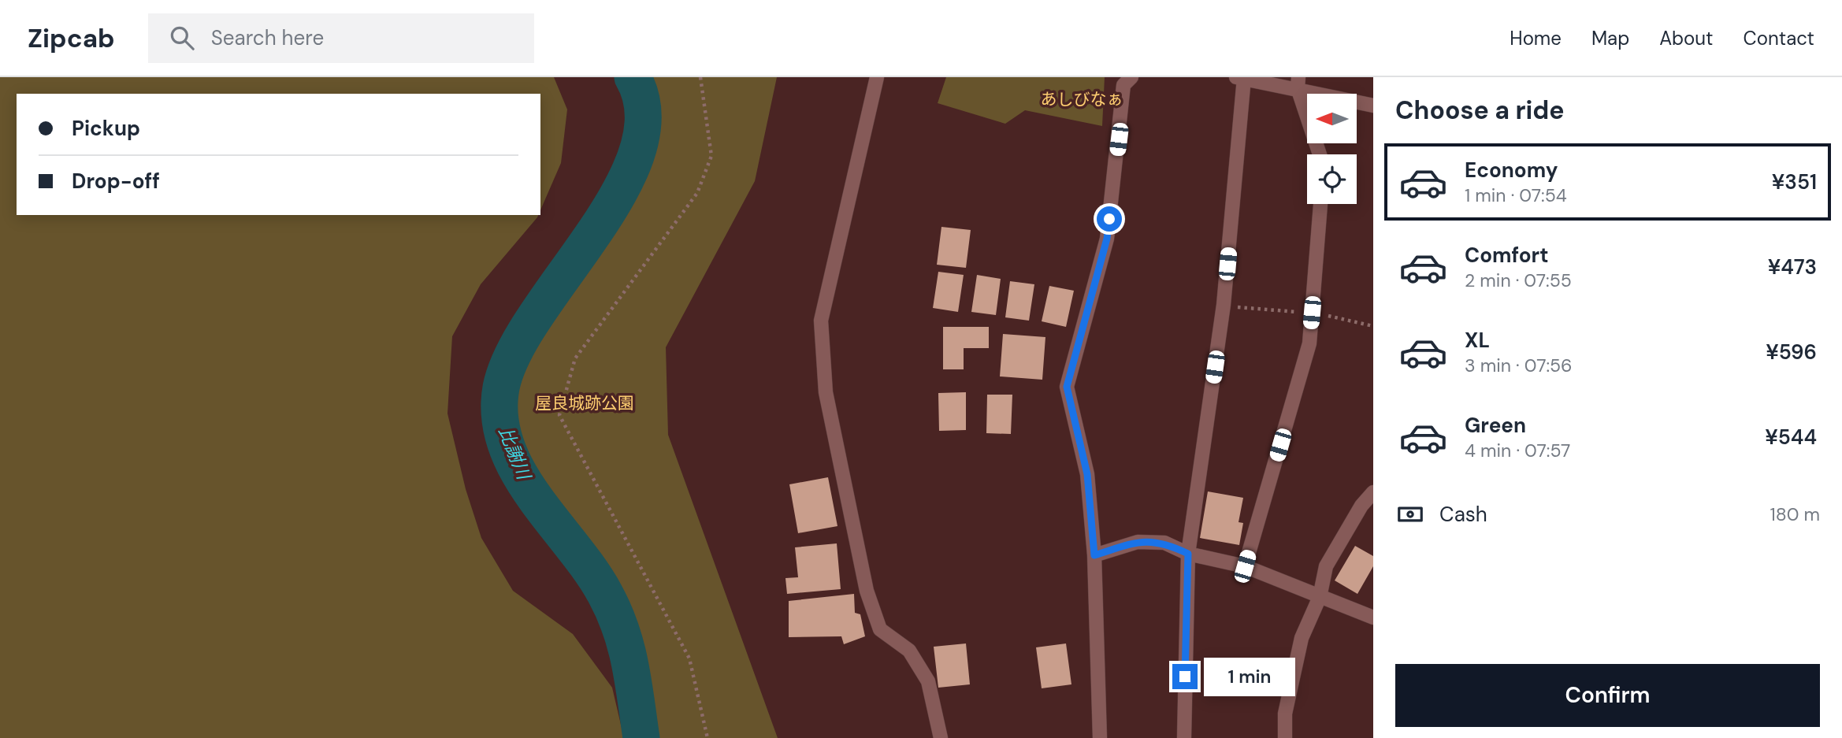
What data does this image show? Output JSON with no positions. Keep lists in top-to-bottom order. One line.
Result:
{"water":["比謝川"],"parks":["あしびなぁ","屋良城跡公園"],"north":"left","page":{"header":"Zipcab","search":"Search here","nav":["Home","Map","About","Contact"],"heading":"Choose a ride","banner":["Pickup","Drop-off"],"list":[{"name":"Economy","note":"1 min · 07:54","value":"¥351"},{"name":"Comfort","note":"2 min · 07:55","value":"¥473"},{"name":"XL","note":"3 min · 07:56","value":"¥596"},{"name":"Green","note":"4 min · 07:57","value":"¥544"}],"pay":["Cash","180 m"],"buttons":"Confirm","bubble":"1 min"}}
